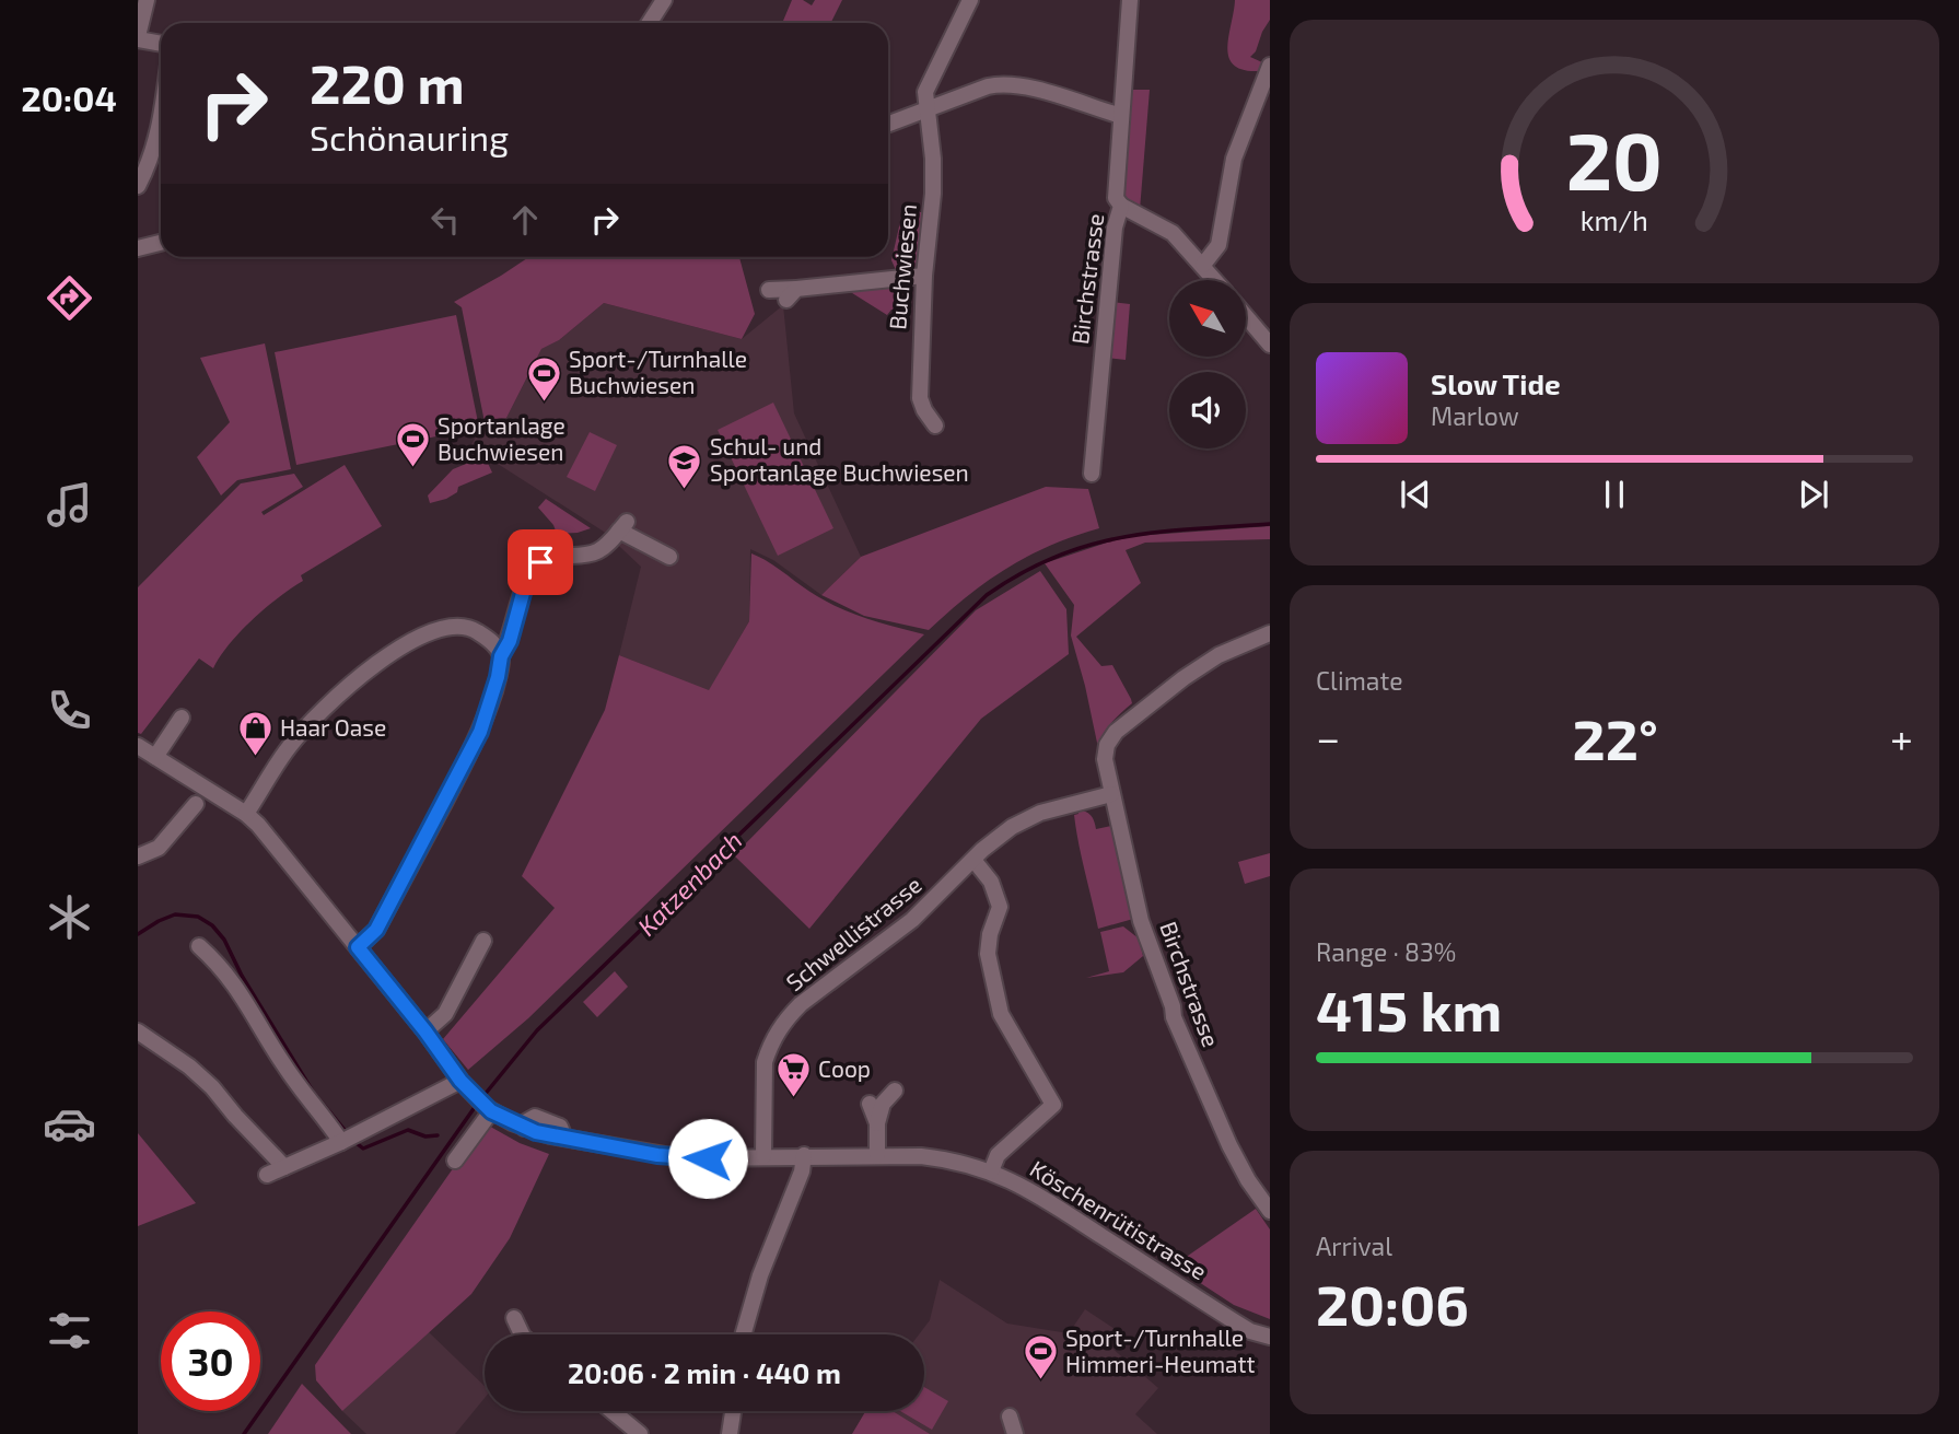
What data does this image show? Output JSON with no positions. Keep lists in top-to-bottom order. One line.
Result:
{"streets":{"street":["Buchwiesen","Birchstrasse","Schwellistrasse","Köschenrütistrasse"]},"crossings":[["Birchstrasse","Schwellistrasse"],["Schwellistrasse","Köschenrütistrasse"]],"water":["Katzenbach"],"places":{"sports":["Sport-/Turnhalle Buchwiesen","Sportanlage Buchwiesen","Sport-/Turnhalle Himmeri-Heumatt"],"school or university":["Schul- und Sportanlage Buchwiesen"],"shop":["Haar Oase"],"supermarket":["Coop"]},"north":"top left","page":{"tabs":"20:04","turn":["220 m","Schönauring"],"song":["Slow Tide","Marlow"],"tile":["Climate",["Range · 83%","415 km"],["Arrival","20:06"]],"heat":["−","22°","+"],"limit":"30","trip":"20:06 · 2 min · 440 m","gauge":["20","km/h"]}}
